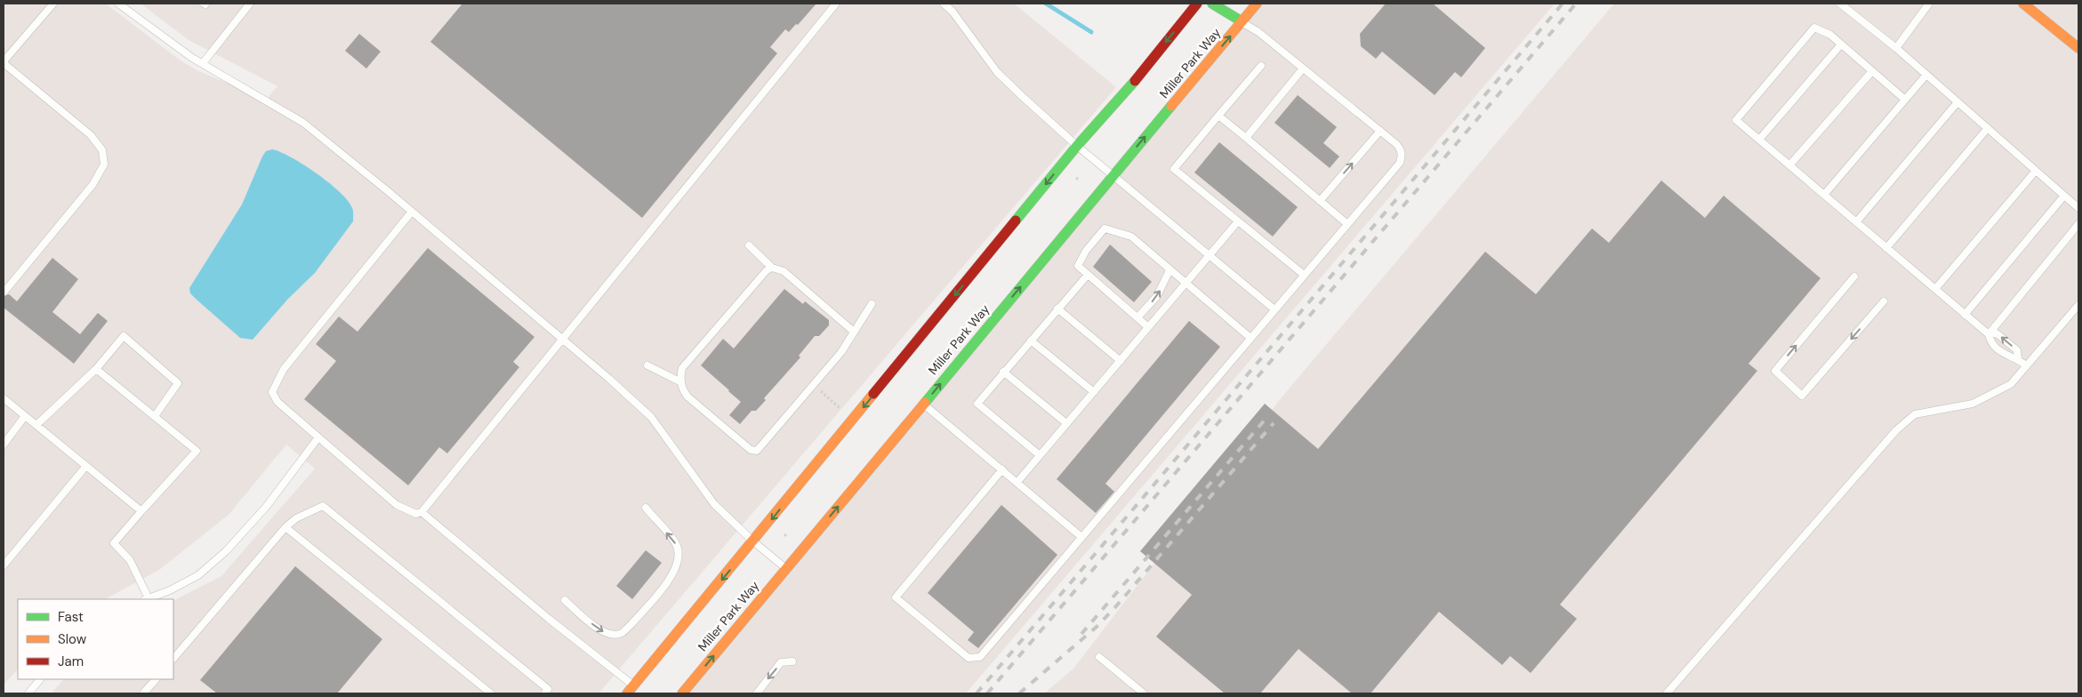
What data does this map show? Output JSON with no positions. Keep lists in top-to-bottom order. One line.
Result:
{"streets":{"main road":["Miller Park Way"]},"legend":["Fast","Slow","Jam"]}
